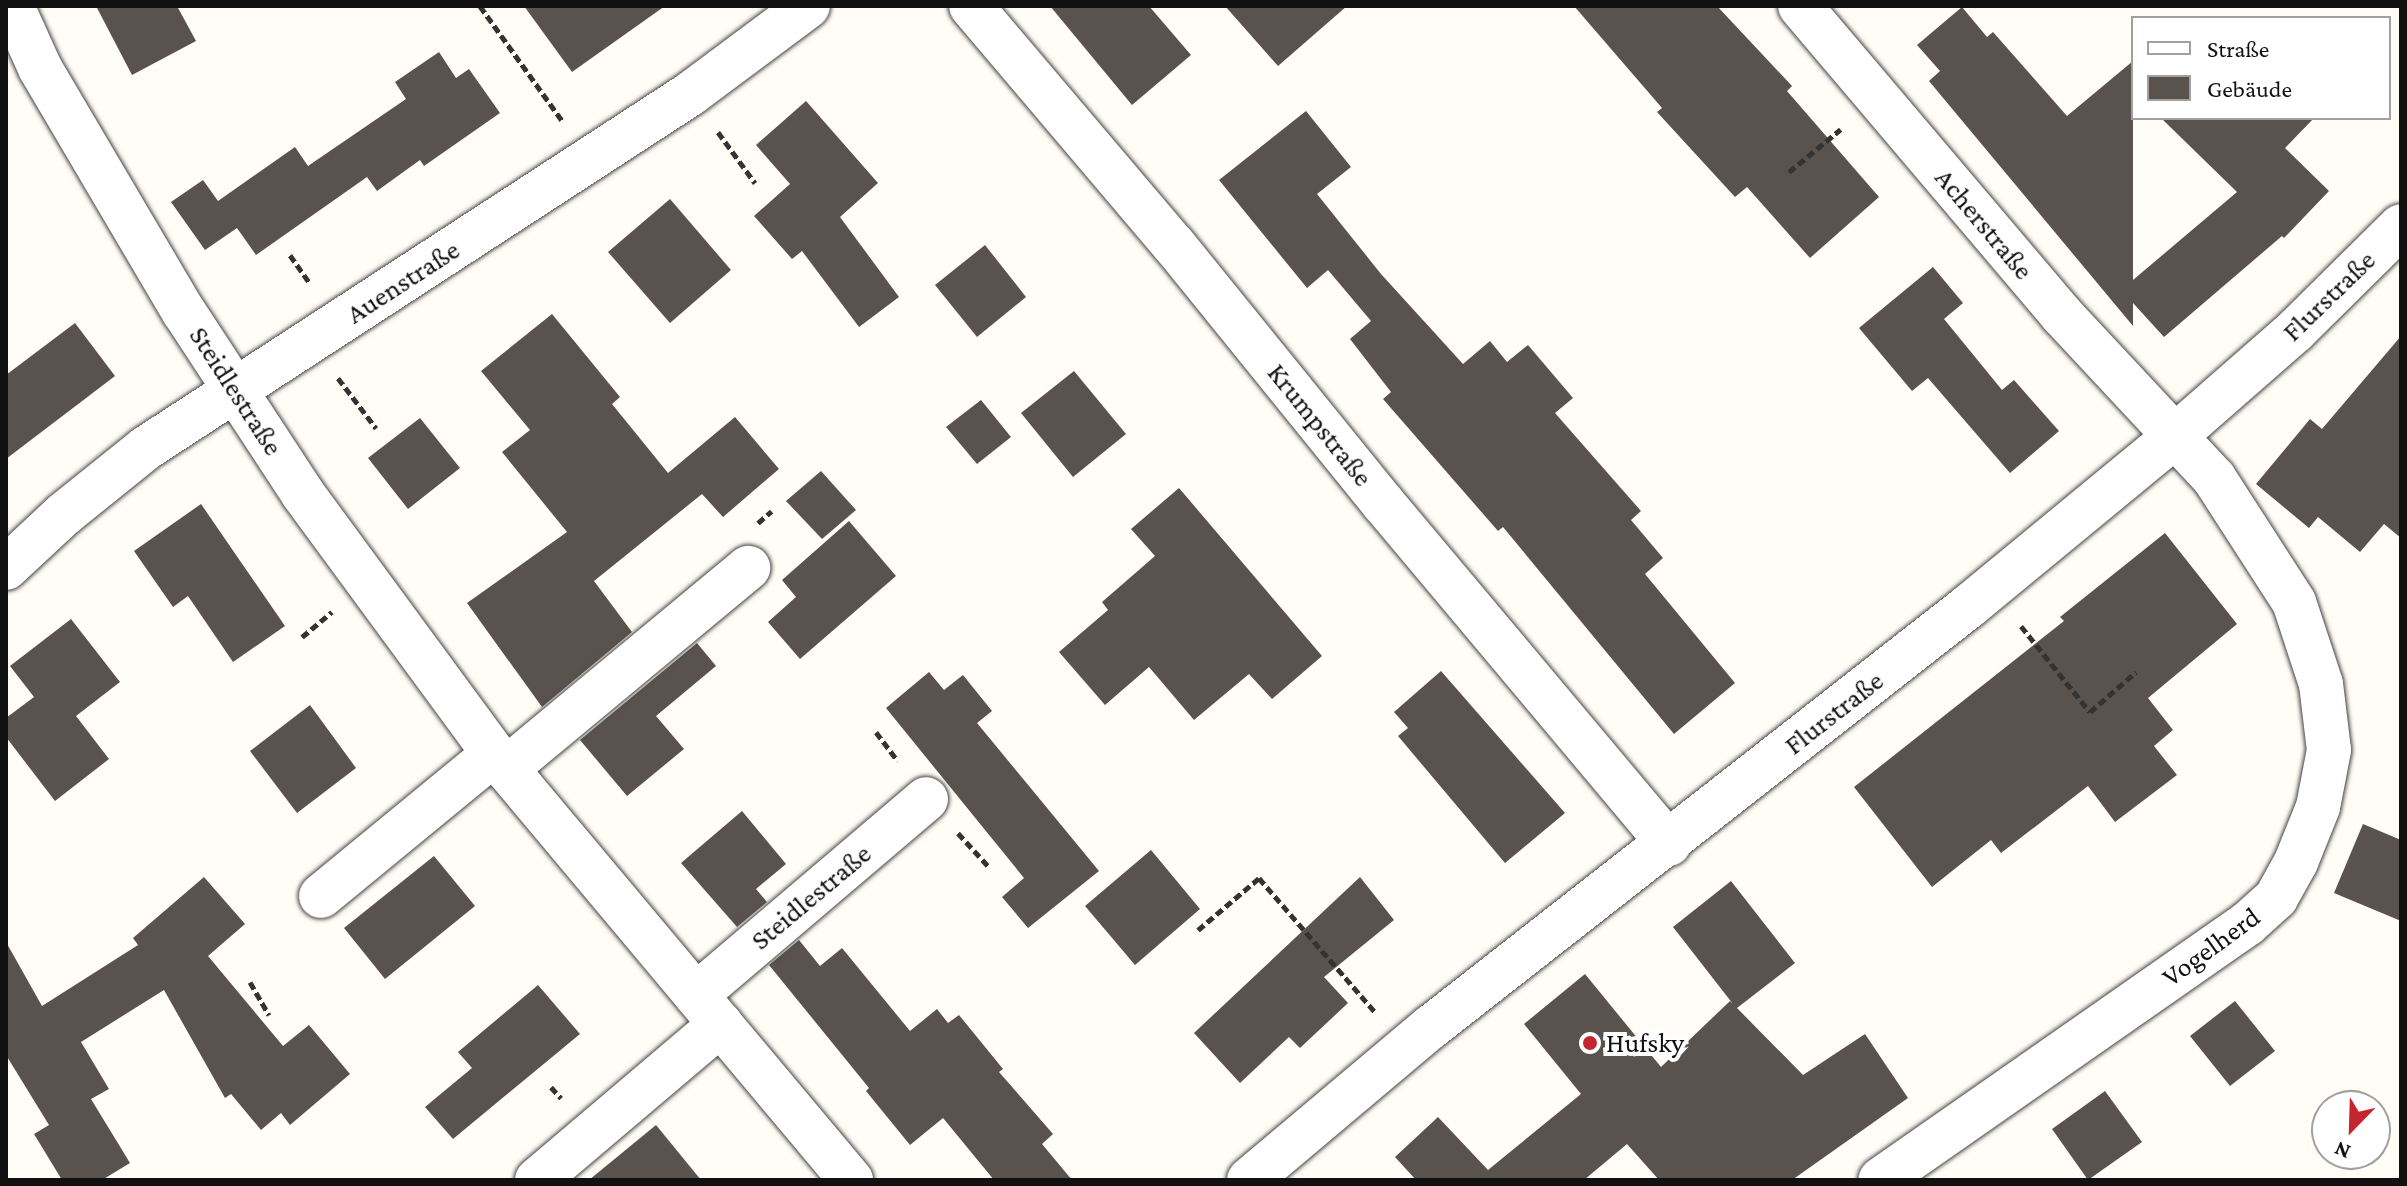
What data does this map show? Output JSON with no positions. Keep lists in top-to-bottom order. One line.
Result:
{"streets":{"street":["Acherstraße","Auenstraße","Flurstraße","Steidlestraße","Krumpstraße","Vogelherd"]},"crossings":[["Acherstraße","Flurstraße"],["Acherstraße","Vogelherd"],["Auenstraße","Steidlestraße"],["Flurstraße","Krumpstraße"],["Flurstraße","Vogelherd"]],"places":["Hufsky"],"legend":["Straße","Gebäude"],"north":"bottom left"}
